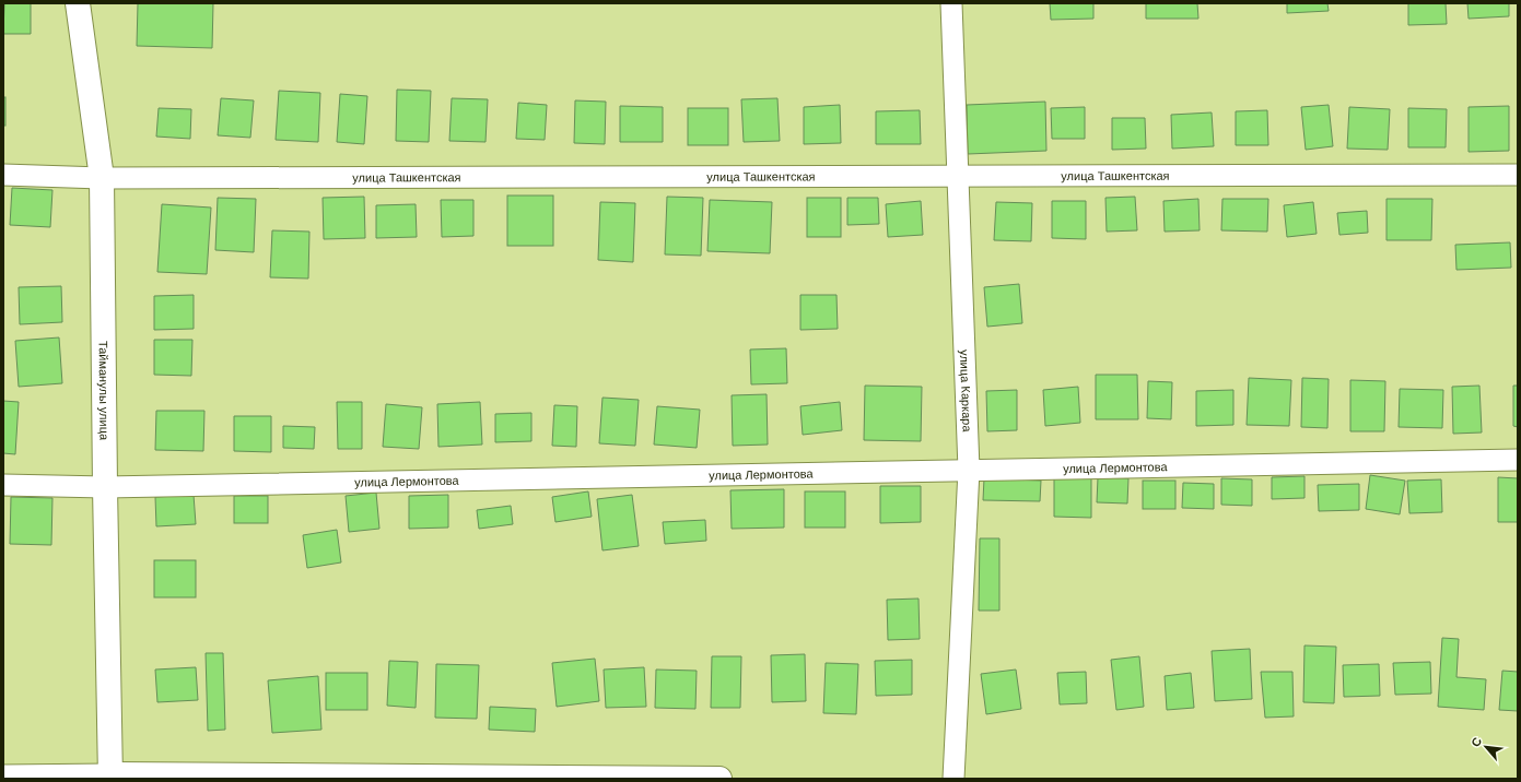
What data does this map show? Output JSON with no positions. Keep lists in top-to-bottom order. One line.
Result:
{"streets":{"street":["улица Ташкентская","Тайманулы улица","улица Каркара","улица Лермонтова"]},"crossings":[["улица Ташкентская","Тайманулы улица"],["улица Ташкентская","улица Каркара"],["Тайманулы улица","улица Лермонтова"],["улица Каркара","улица Лермонтова"]],"north":"top left"}
